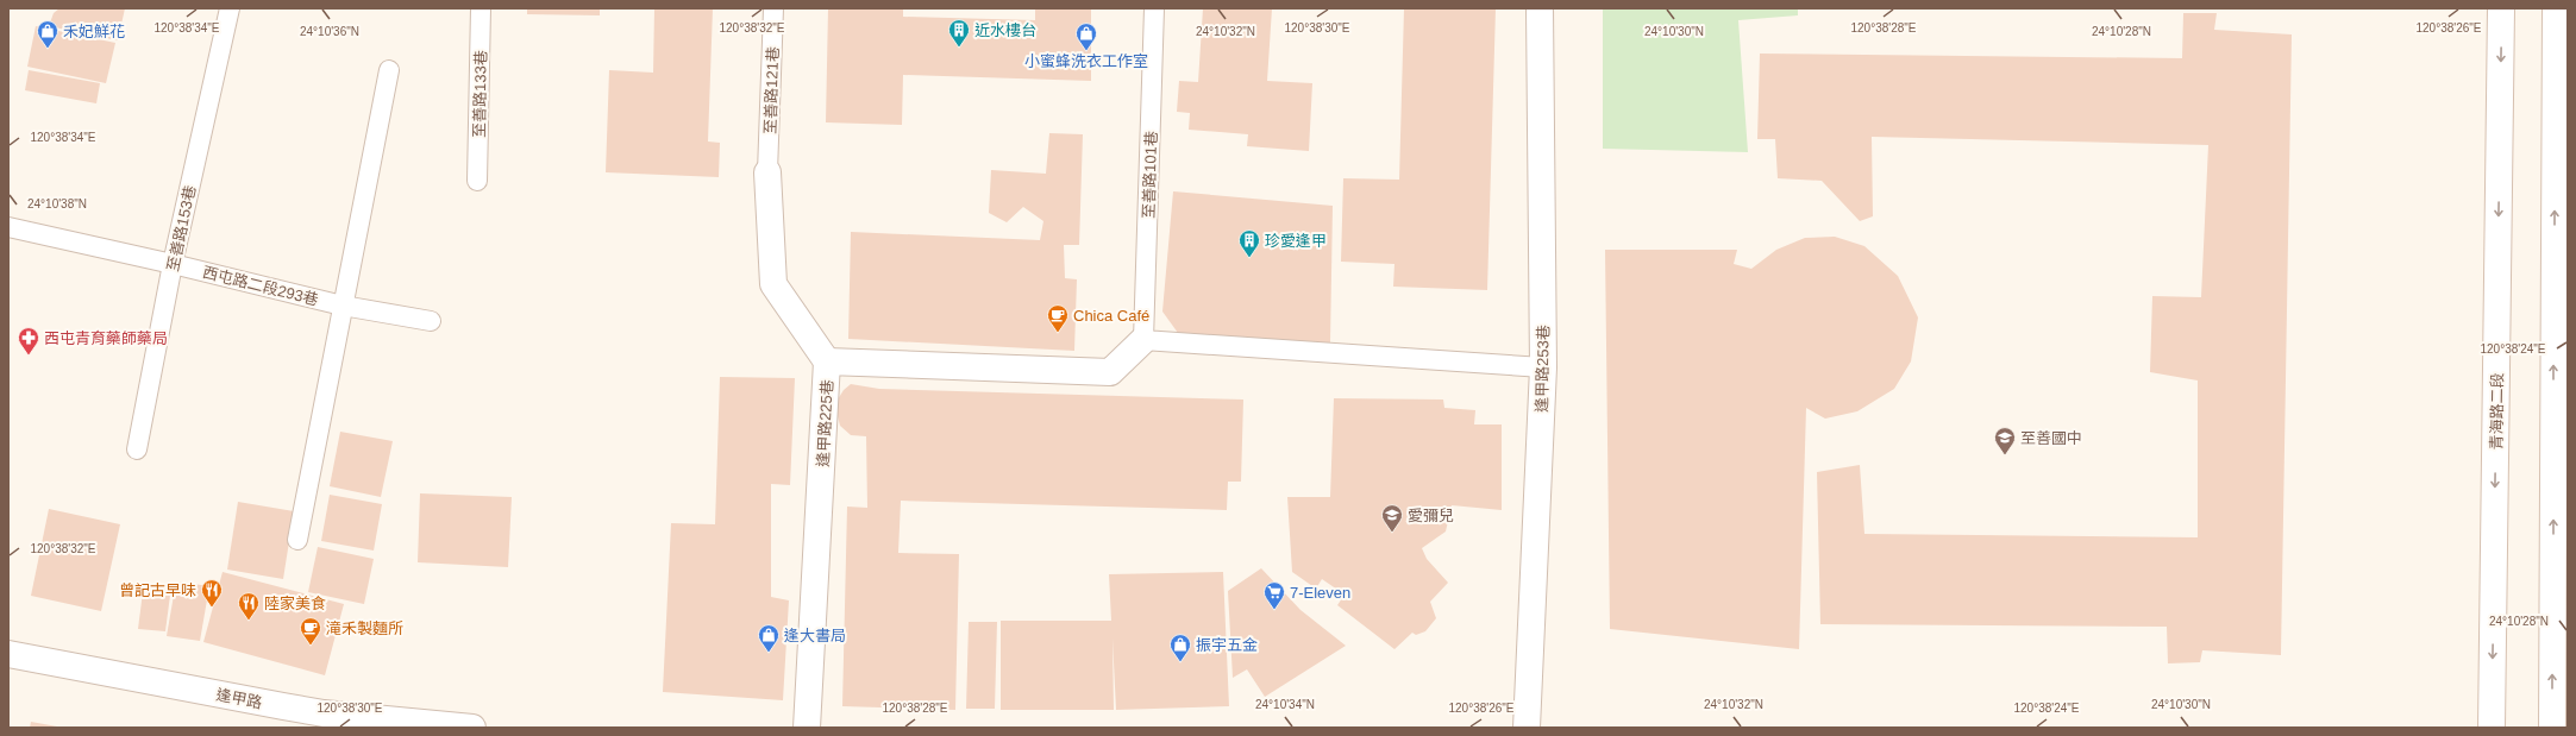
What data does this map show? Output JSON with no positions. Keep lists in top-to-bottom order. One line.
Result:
{"streets":{"street":["逢甲路253巷","青海路二段","逢甲路225巷","逢甲路"],"lane":["至善路121巷","至善路133巷","至善路101巷","至善路153巷","西屯路二段293巷"]},"crossings":[["至善路101巷","逢甲路225巷"],["至善路153巷","西屯路二段293巷"]],"places":{"building":["近水樓台","珍愛逢甲"],"shop":["禾妃鮮花","小蜜蜂洗衣工作室","逢大書局","振宇五金"],"cafe":["Chica Café","滝禾製麵所"],"pharmacy":["西屯青育藥師藥局"],"school or university":["至善國中","愛彌兒"],"restaurant":["曾記古早味","陸家美食"],"supermarket":["7-Eleven"]},"coordinates":["120°38'34\"E","120°38'32\"E","120°38'30\"E","120°38'28\"E","120°38'26\"E","24°10'36\"N","24°10'32\"N","24°10'30\"N","24°10'28\"N","24°10'38\"N","120°38'24\"E","24°10'34\"N"]}
